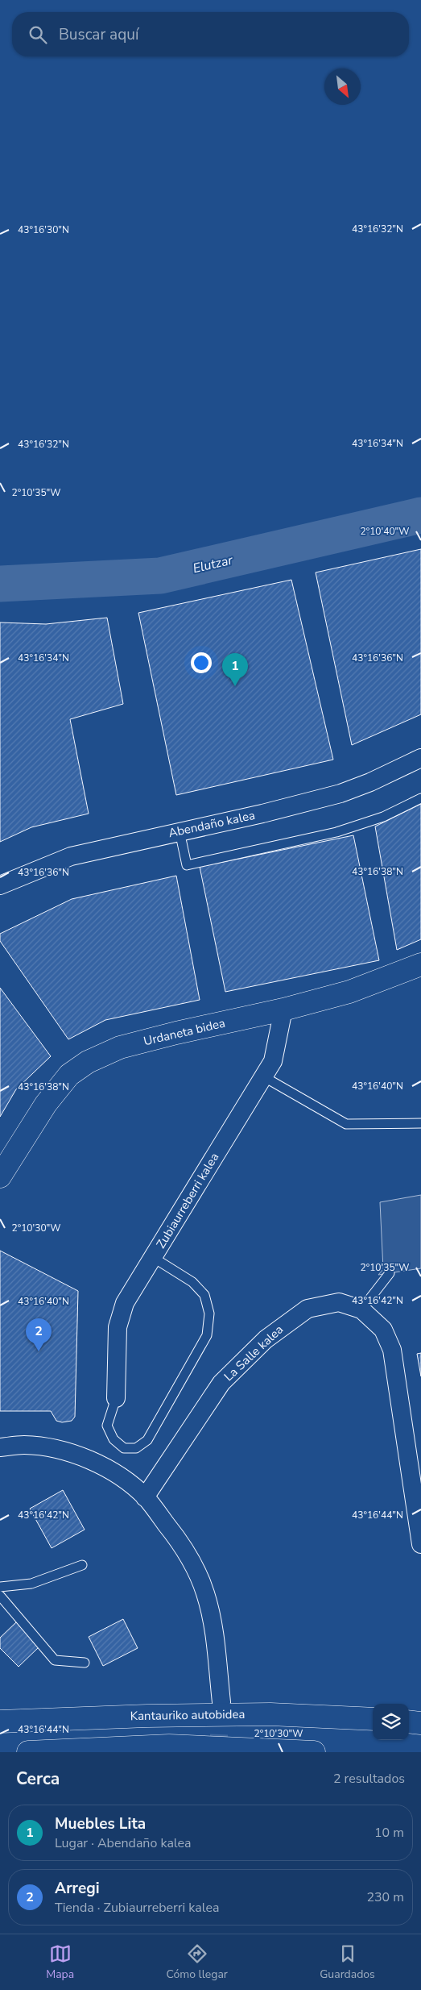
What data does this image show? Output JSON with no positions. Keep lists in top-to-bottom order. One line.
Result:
{"streets":{"main road":["Urdaneta bidea","Kantauriko autobidea"],"street":["Abendaño kalea","Zubiaurreberri kalea","La Salle kalea"]},"crossings":[["Urdaneta bidea","Zubiaurreberri kalea"]],"water":["Elutzar"],"north":"bottom right","page":{"search":"Buscar aquí","pins":["1","2"],"heading":["Cerca","2 resultados"],"list":[{"mark":"1","name":"Muebles Lita","note":"Lugar · Abendaño kalea","value":"10 m"},{"mark":"2","name":"Arregi","note":"Tienda · Zubiaurreberri kalea","value":"230 m"}],"nav":["Mapa","Cómo llegar","Guardados"]},"coordinates":["43°16'32\"N","43°16'30\"N","43°16'34\"N","2°10'35\"W","2°10'40\"W","43°16'36\"N","43°16'38\"N","43°16'40\"N","2°10'30\"W","43°16'42\"N","43°16'44\"N"]}
